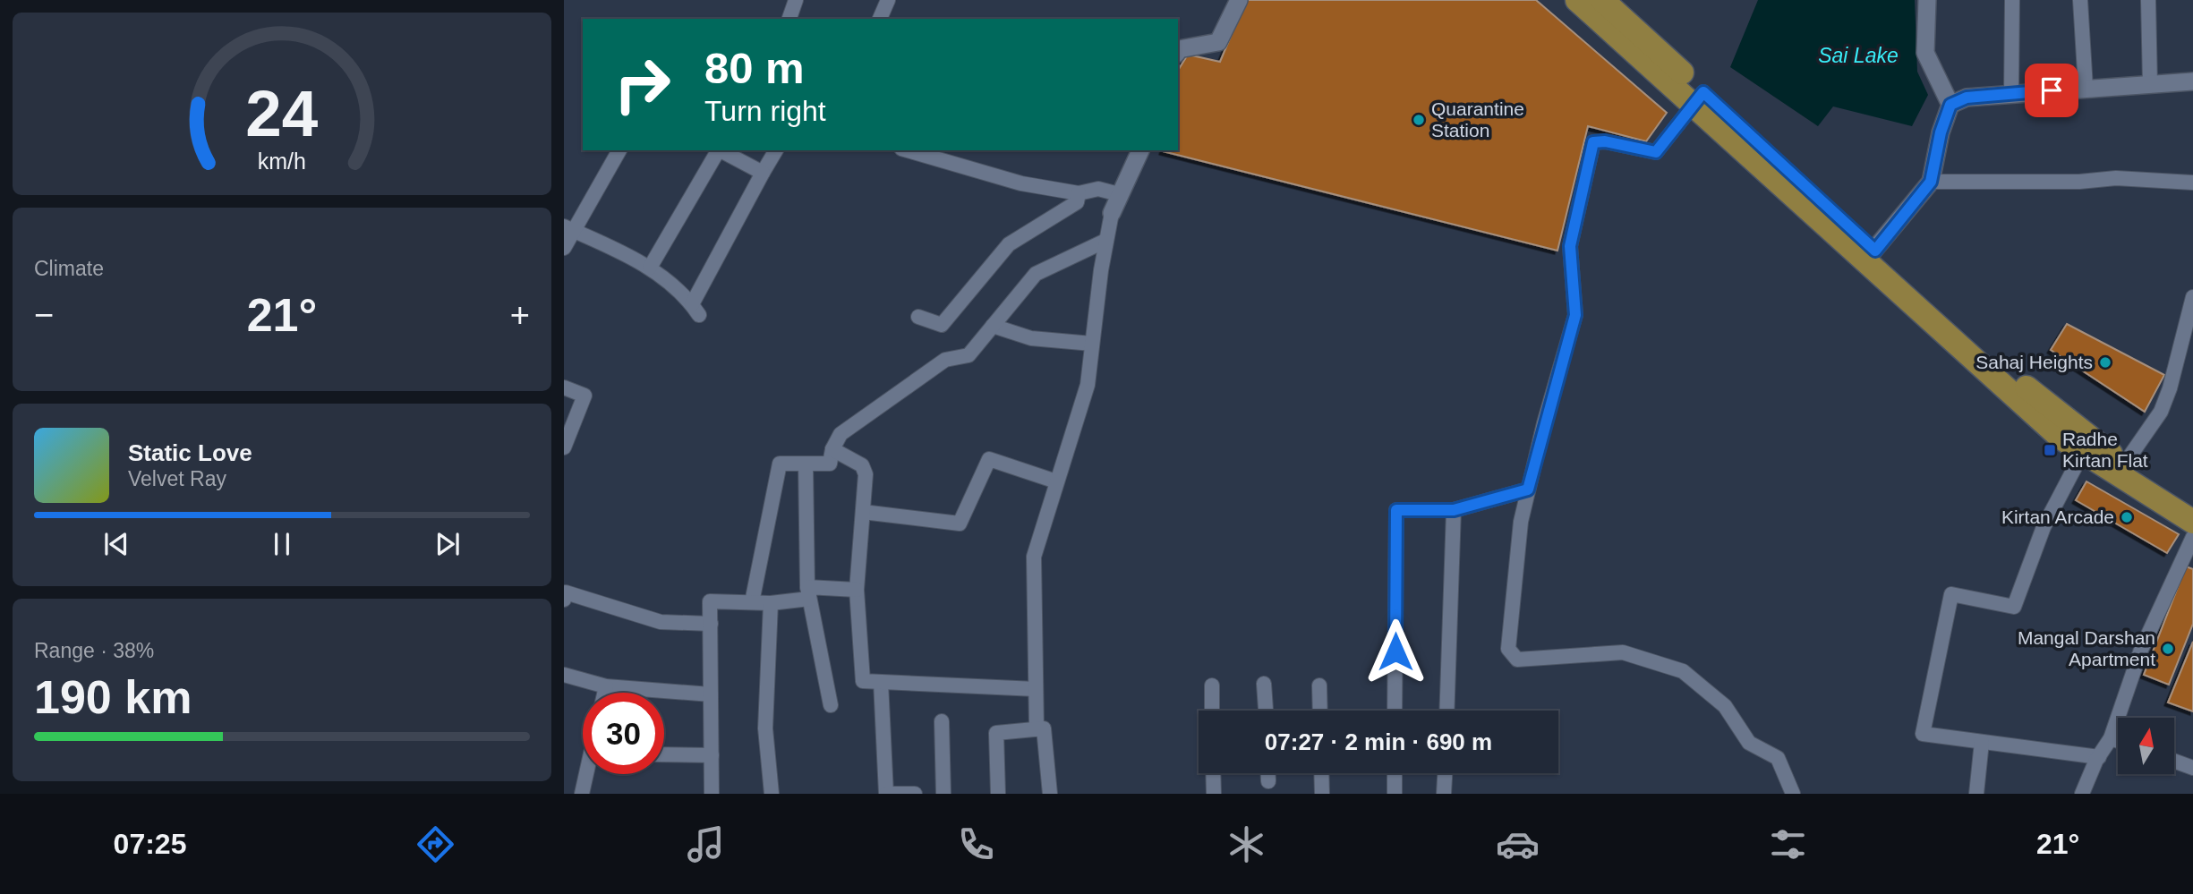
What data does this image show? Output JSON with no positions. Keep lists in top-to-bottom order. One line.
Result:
{"water":["Sai Lake"],"places":{"other":["Quarantine Station","Sahaj Heights","Kirtan Arcade","Mangal Darshan Apartment"],"transit":["Radhe Kirtan Flat"]},"north":"top","page":{"turn":["80 m","Turn right"],"tile":["Climate",["Range · 38%","190 km"]],"heat":["−","21°","+"],"song":["Static Love","Velvet Ray"],"limit":"30","trip":"07:27 · 2 min · 690 m","tabs":["07:25","21°"],"gauge":["24","km/h"]}}
